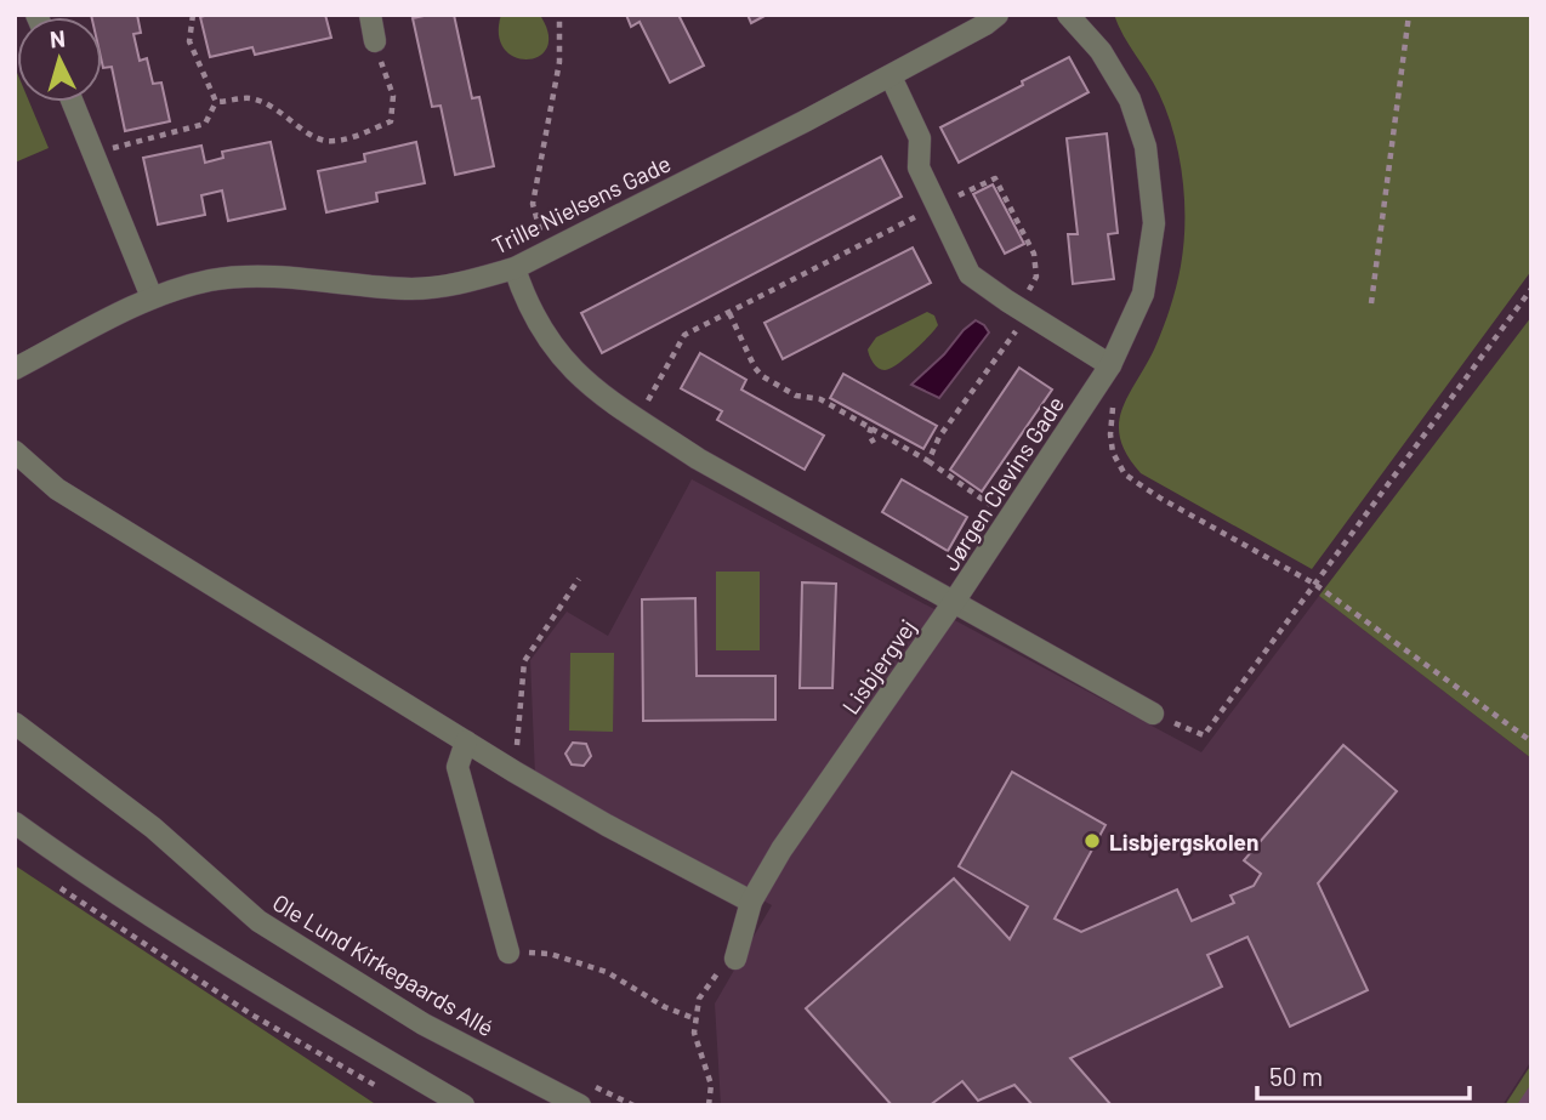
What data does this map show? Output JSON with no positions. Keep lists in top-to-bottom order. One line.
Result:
{"streets":{"street":["Trille Nielsens Gade","Jørgen Clevins Gade","Lisbjergvej","Ole Lund Kirkegaards Allé"]},"crossings":[["Trille Nielsens Gade","Jørgen Clevins Gade"],["Jørgen Clevins Gade","Lisbjergvej"]],"places":["Lisbjergskolen"],"scale_bar":"50 m","north":"top"}
